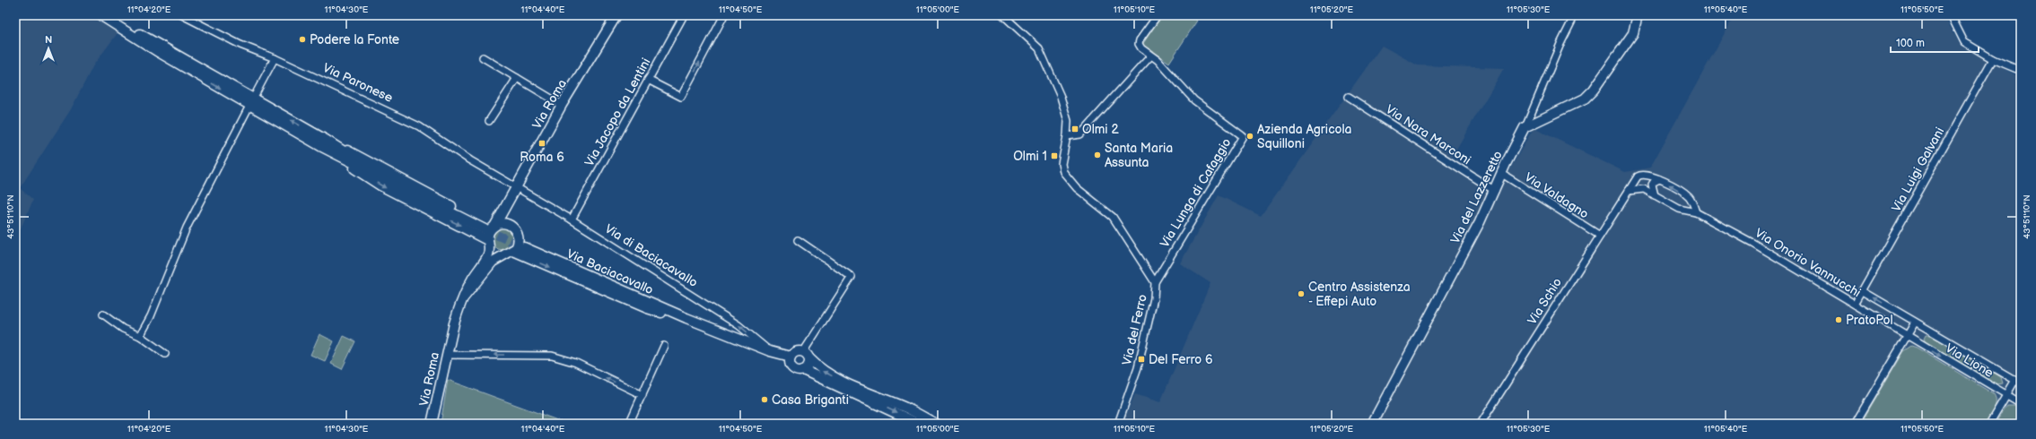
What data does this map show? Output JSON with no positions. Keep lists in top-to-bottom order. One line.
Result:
{"streets":{"main road":["Via Roma","Via del Lazzeretto","Via di Baciacavallo","Via Baciacavallo"],"street":["Via Paronese","Via Jacopo da Lentini","Via Nara Marconi","Via Luigi Galvani","Via Lunga di Cafaggio","Via Valdagno","Via Onorio Vannucchi","Via Schio","Via del Ferro","Via Lione"]},"crossings":[["Via Paronese","Via Roma"],["Via Paronese","Via di Baciacavallo"],["Via Roma","Via di Baciacavallo"],["Via Jacopo da Lentini","Via di Baciacavallo"],["Via Nara Marconi","Via del Lazzeretto"],["Via Luigi Galvani","Via Onorio Vannucchi"],["Via Lunga di Cafaggio","Via del Ferro"],["Via Valdagno","Via del Lazzeretto"],["Via Valdagno","Via Schio"],["Via di Baciacavallo","Via Baciacavallo"],["Via Onorio Vannucchi","Via Schio"],["Via Onorio Vannucchi","Via Lione"]],"one_way":["Via di Baciacavallo"],"places":{"other":["Podere la Fonte","Azienda Agricola Squilloni","Santa Maria Assunta","Centro Assistenza - Effepi Auto","PratoPol","Casa Briganti"],"transit":["Olmi 2","Roma 6","Olmi 1","Del Ferro 6"]},"scale_bar":"100 m","north":"top","coordinates":["11°04'20\"E","11°04'30\"E","11°04'40\"E","11°04'50\"E","11°05'00\"E","11°05'10\"E","11°05'20\"E","11°05'30\"E","11°05'40\"E","11°05'50\"E","43°51'10\"N"]}
